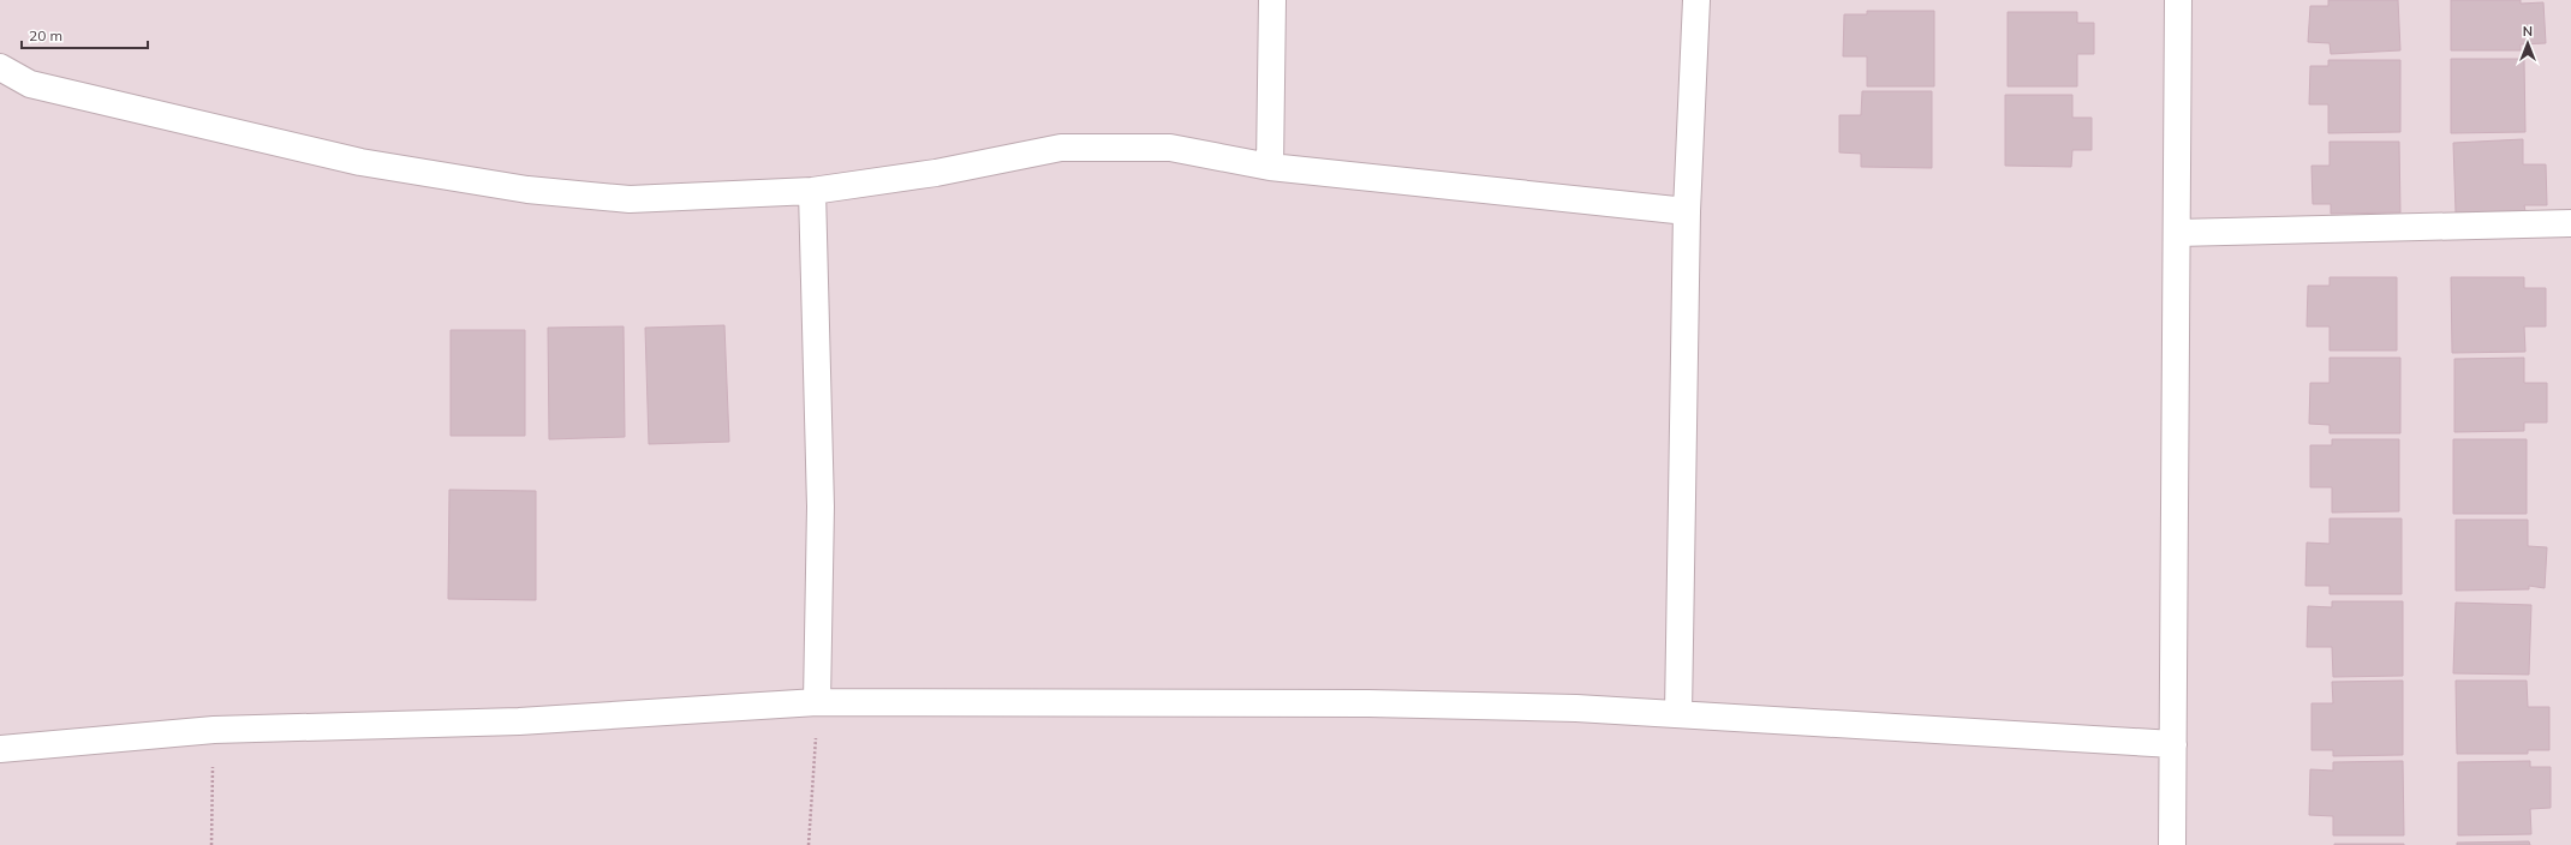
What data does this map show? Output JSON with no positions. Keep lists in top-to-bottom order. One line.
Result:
{"scale_bar":"20 m","north":"top"}
